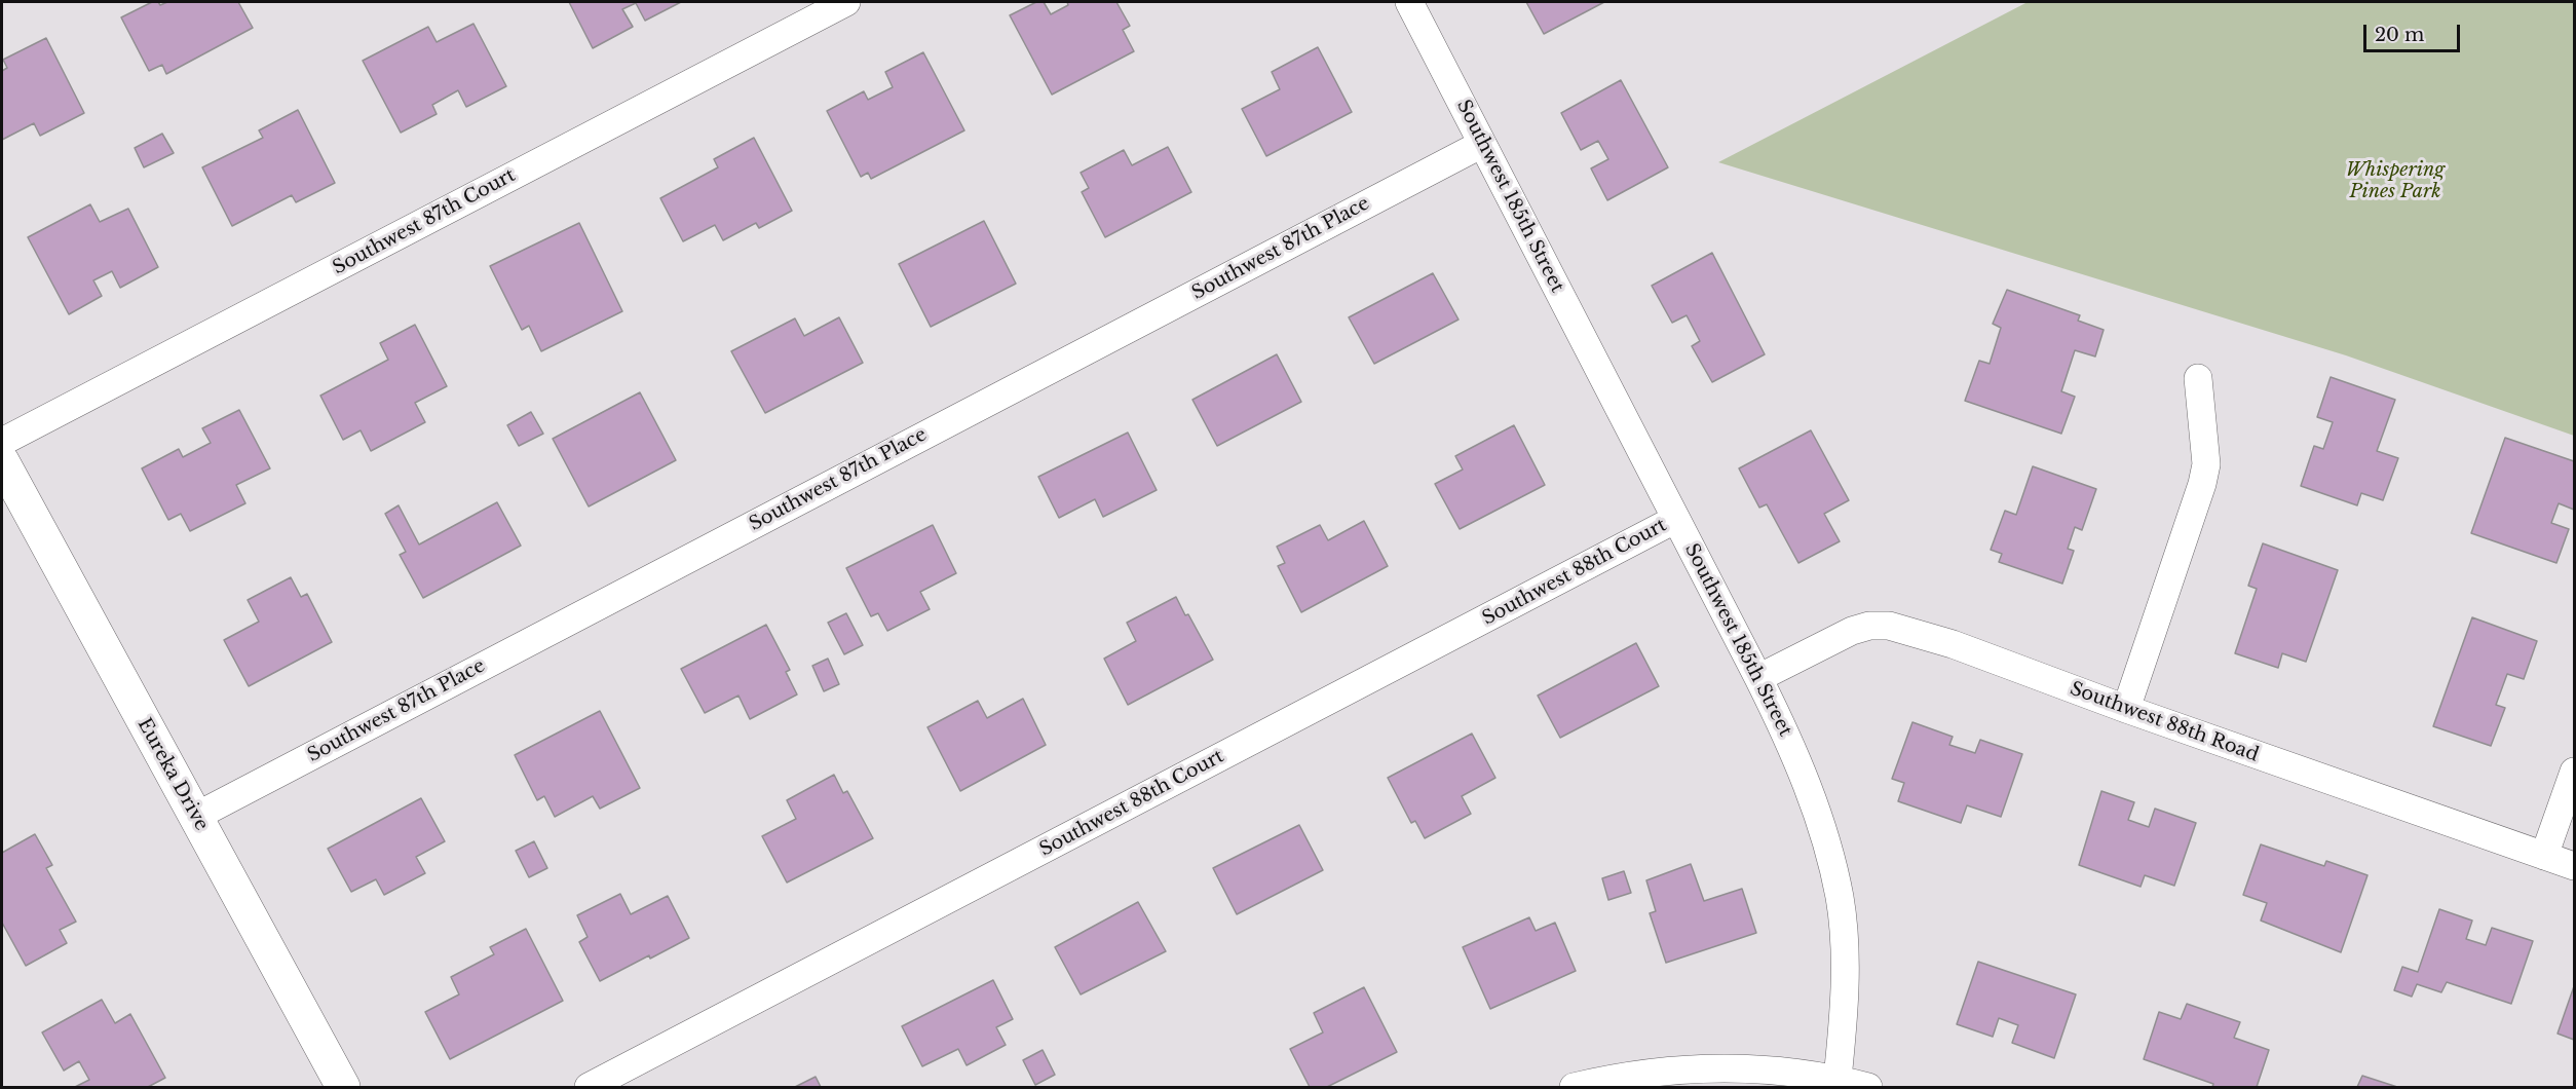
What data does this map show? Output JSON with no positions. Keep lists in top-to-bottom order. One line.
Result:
{"streets":{"main road":["Eureka Drive"],"street":["Southwest 185th Street","Southwest 87th Court","Southwest 87th Place","Southwest 88th Court","Southwest 88th Road"]},"crossings":[["Southwest 185th Street","Southwest 87th Place"],["Southwest 185th Street","Southwest 88th Court"],["Southwest 185th Street","Southwest 88th Road"],["Southwest 87th Place","Eureka Drive"]],"parks":["Whispering Pines Park"],"scale_bar":"20 m"}
